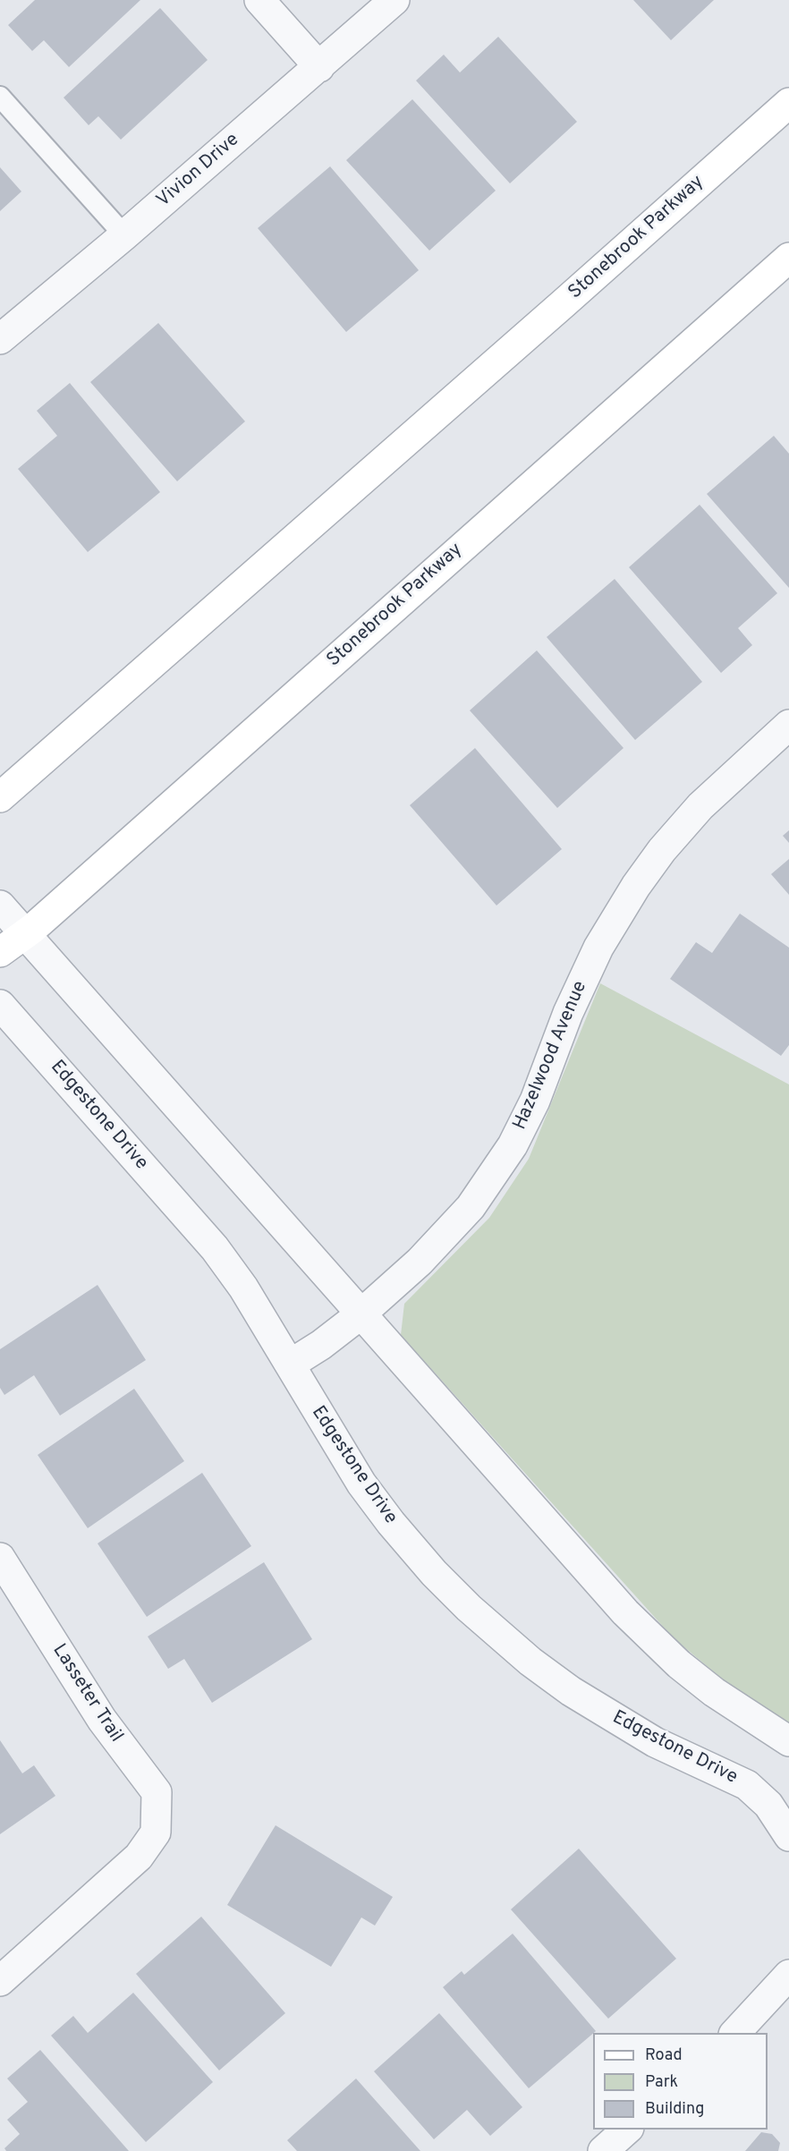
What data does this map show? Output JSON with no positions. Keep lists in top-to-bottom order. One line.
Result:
{"streets":{"main road":["Stonebrook Parkway"],"street":["Vivion Drive","Hazelwood Avenue","Edgestone Drive","Lasseter Trail"]},"crossings":[["Hazelwood Avenue","Edgestone Drive"]],"legend":["Road","Park","Building"]}
